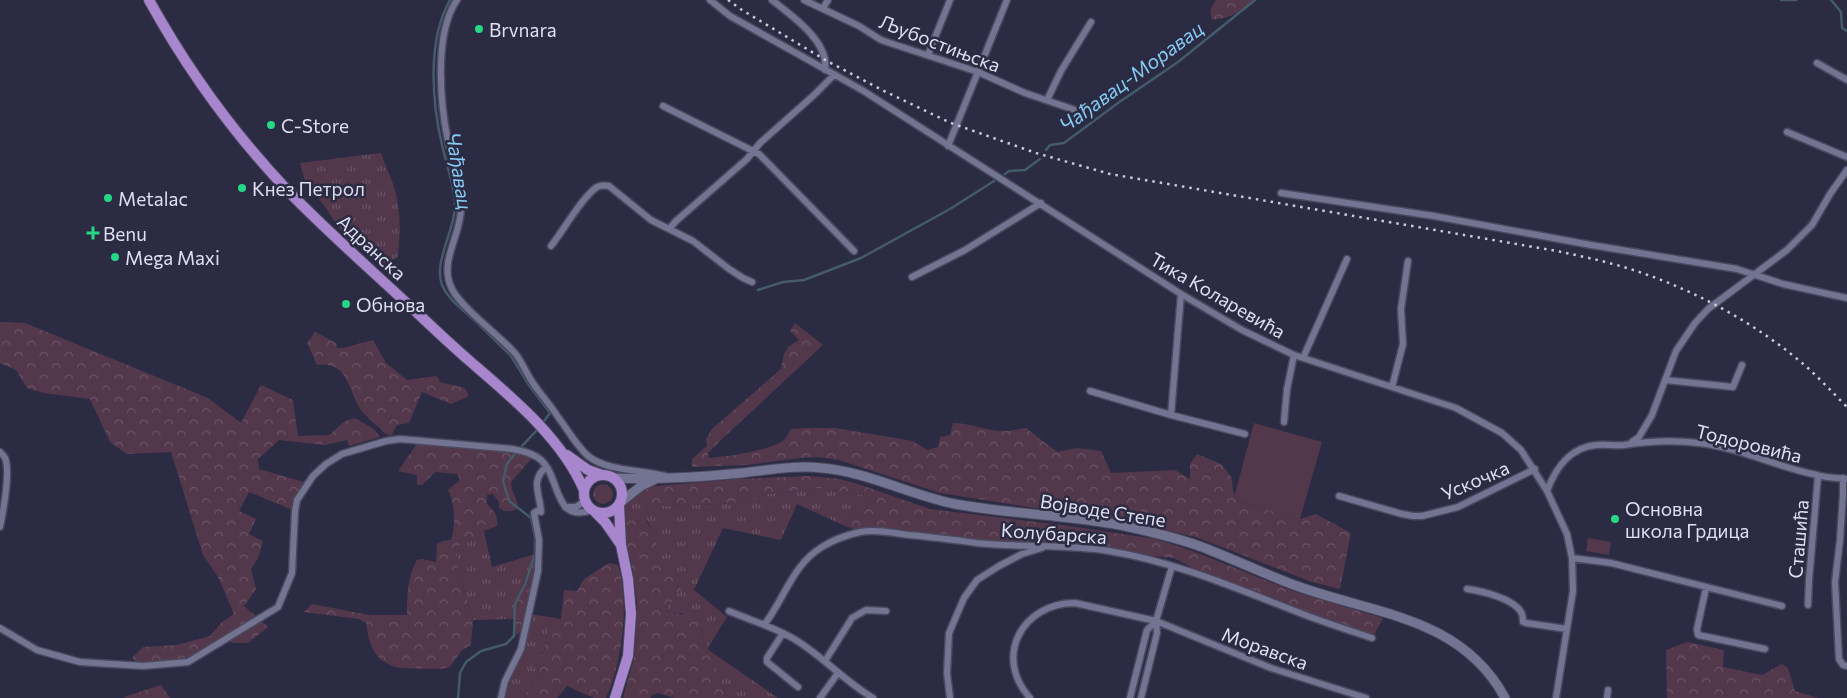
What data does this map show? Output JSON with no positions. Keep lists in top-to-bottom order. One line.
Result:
{"streets":{"main road":["Адранска"],"street":["Љубостињска","Тика Коларевића","Тодоровића","Ускочка","Војводе Степе","Колубарска","Сташића","Моравска"]},"crossings":[["Адранска","Војводе Степе"],["Тика Коларевића","Тодоровића"],["Тика Коларевића","Ускочка"],["Тодоровића","Сташића"]],"water":["Чађавац-Моравац","Чађавац"],"places":{"other":["Brvnara","C-Store","Кнез Петрол","Metalac","Mega Maxi","Обнова","Основна школа Грдица"],"health":["Benu"]}}
